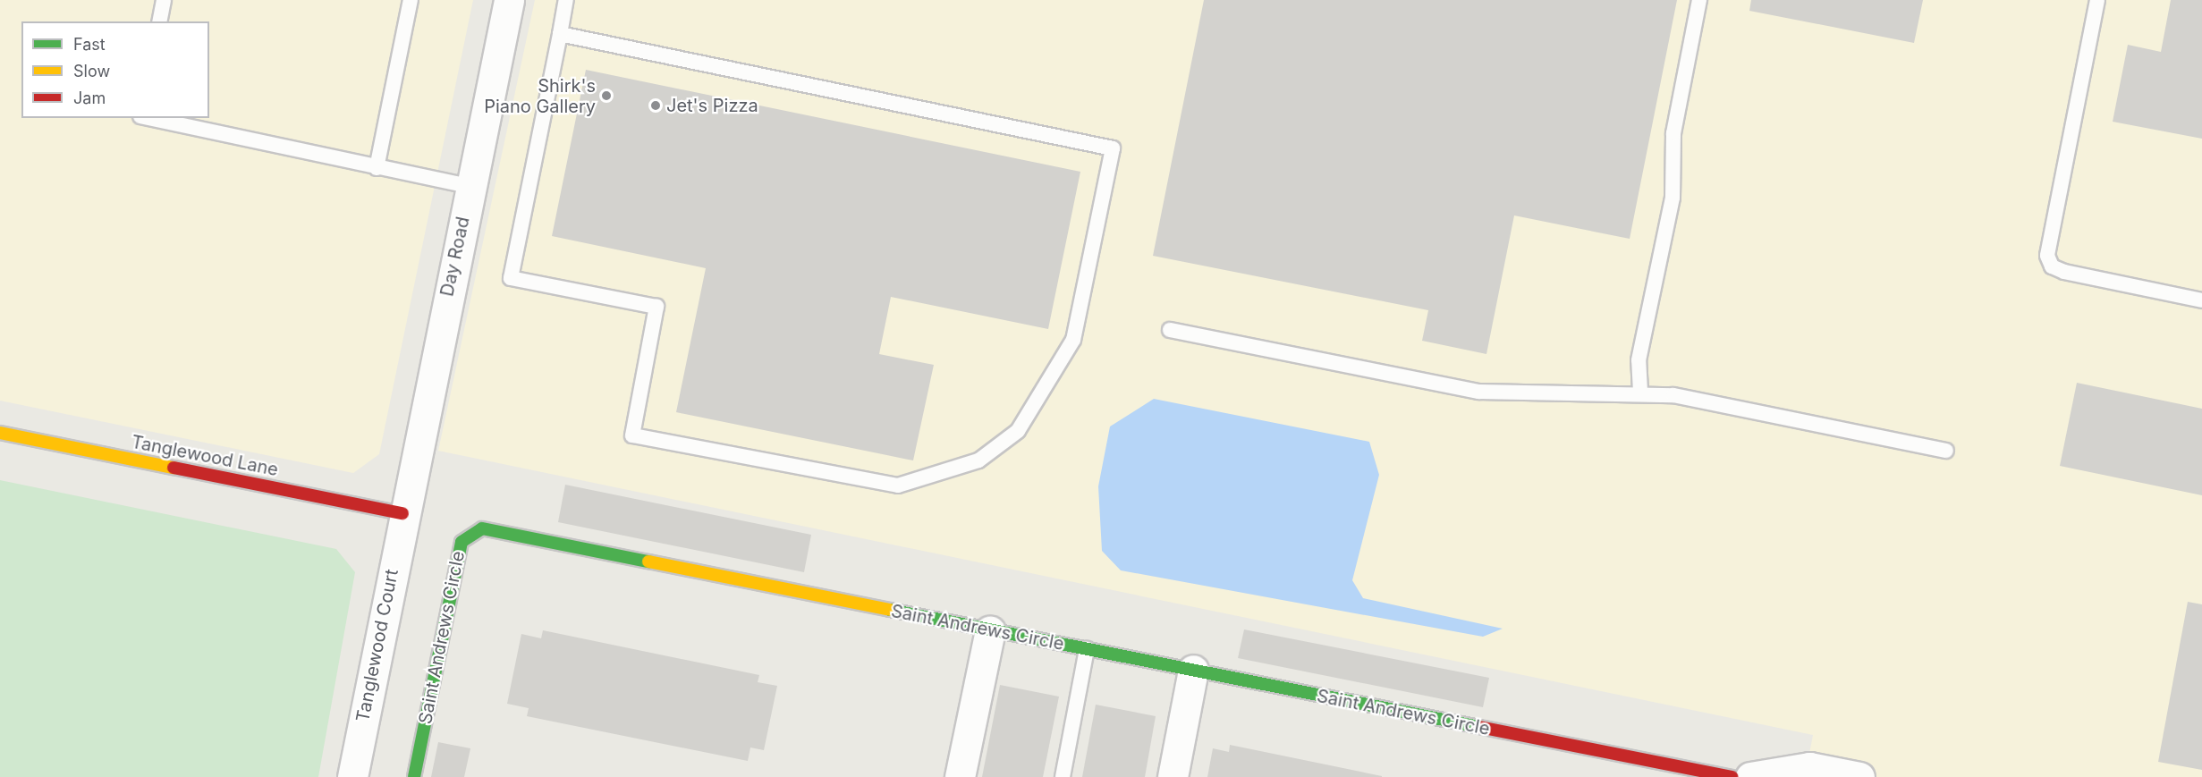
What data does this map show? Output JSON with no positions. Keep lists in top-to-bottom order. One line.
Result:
{"streets":{"street":["Day Road","Tanglewood Lane","Saint Andrews Circle","Tanglewood Court"]},"crossings":[["Day Road","Tanglewood Lane"],["Day Road","Tanglewood Court"],["Tanglewood Lane","Tanglewood Court"]],"places":["Shirk's Piano Gallery","Jet's Pizza"],"legend":["Fast","Slow","Jam"]}
